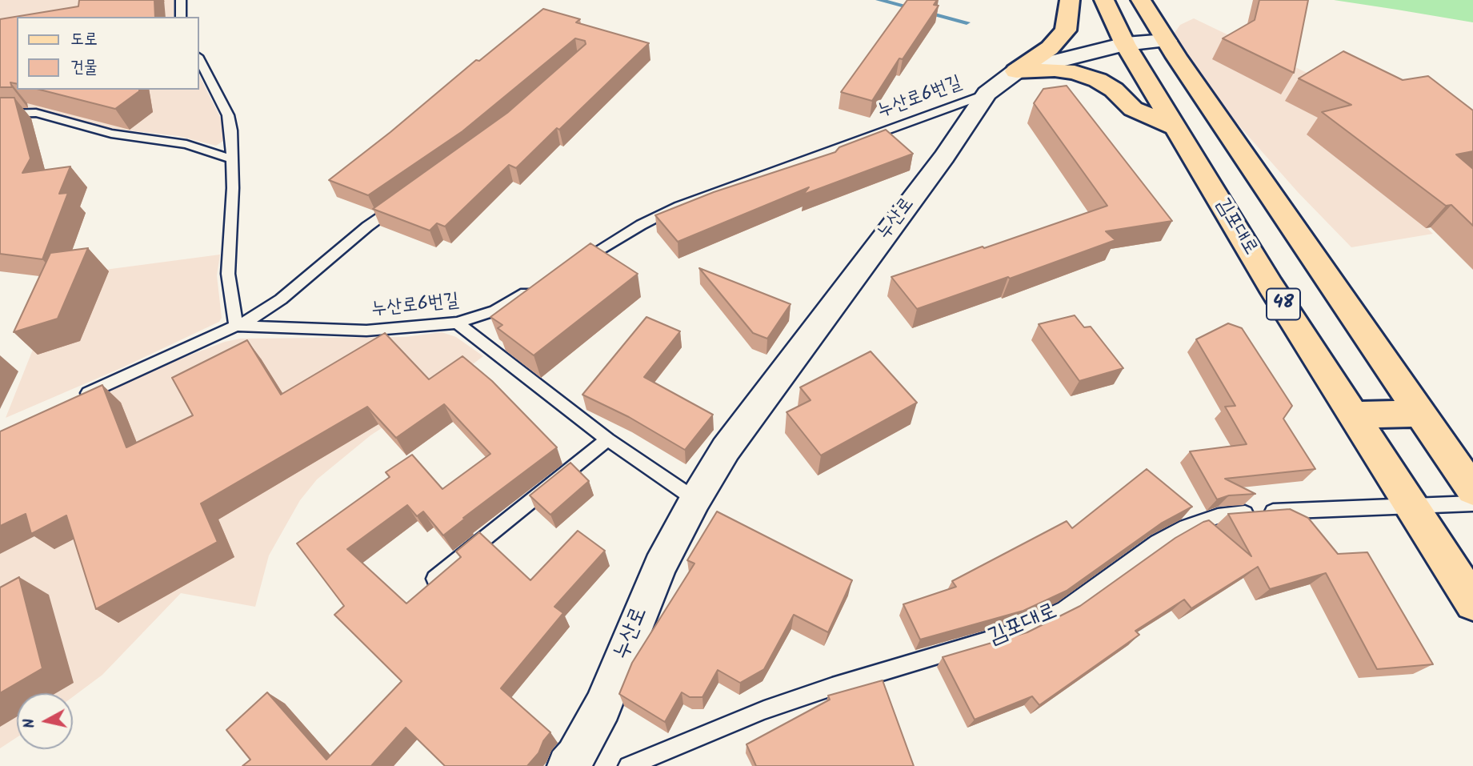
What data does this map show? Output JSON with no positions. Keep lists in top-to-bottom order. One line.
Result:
{"streets":{"main road":["김포대로","48"],"street":["누산로"],"lane":["누산로6번길"]},"crossings":[["누산로6번길","누산로"],["누산로","김포대로"]],"legend":["도로","건물"],"north":"left"}
